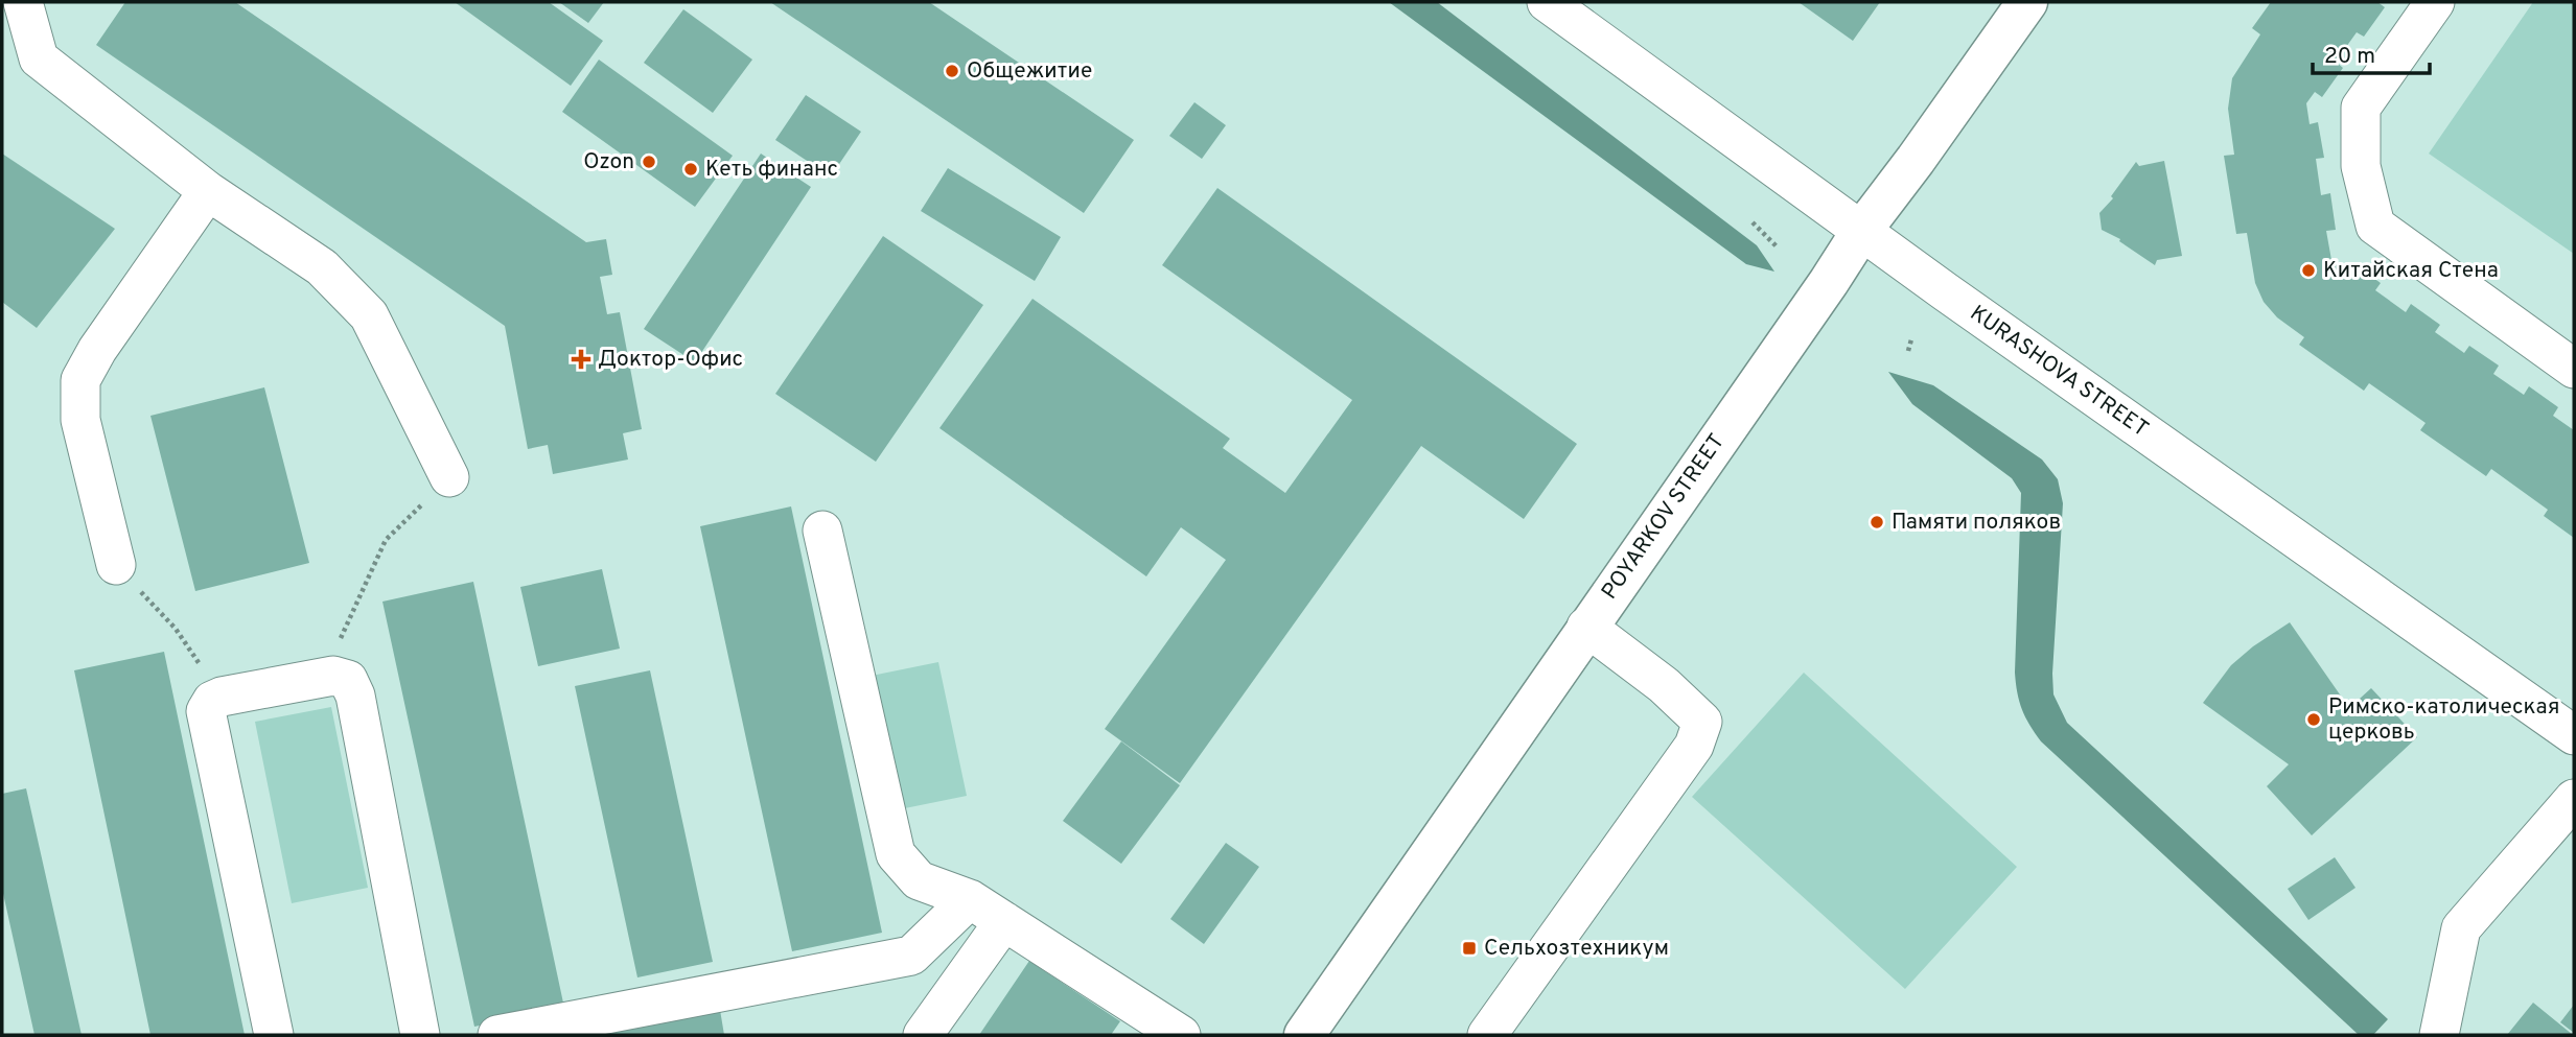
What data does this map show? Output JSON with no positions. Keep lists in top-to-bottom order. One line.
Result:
{"streets":{"main road":["POYARKOV STREET"],"street":["KURASHOVA STREET"]},"crossings":[["KURASHOVA STREET","POYARKOV STREET"]],"places":{"other":["Общежитие","Ozon","Кеть финанс","Китайская Стена","Памяти поляков","Римско-католическая церковь"],"health":["Доктор-Офис"],"transit":["Сельхозтехникум"]},"scale_bar":"20 m"}
